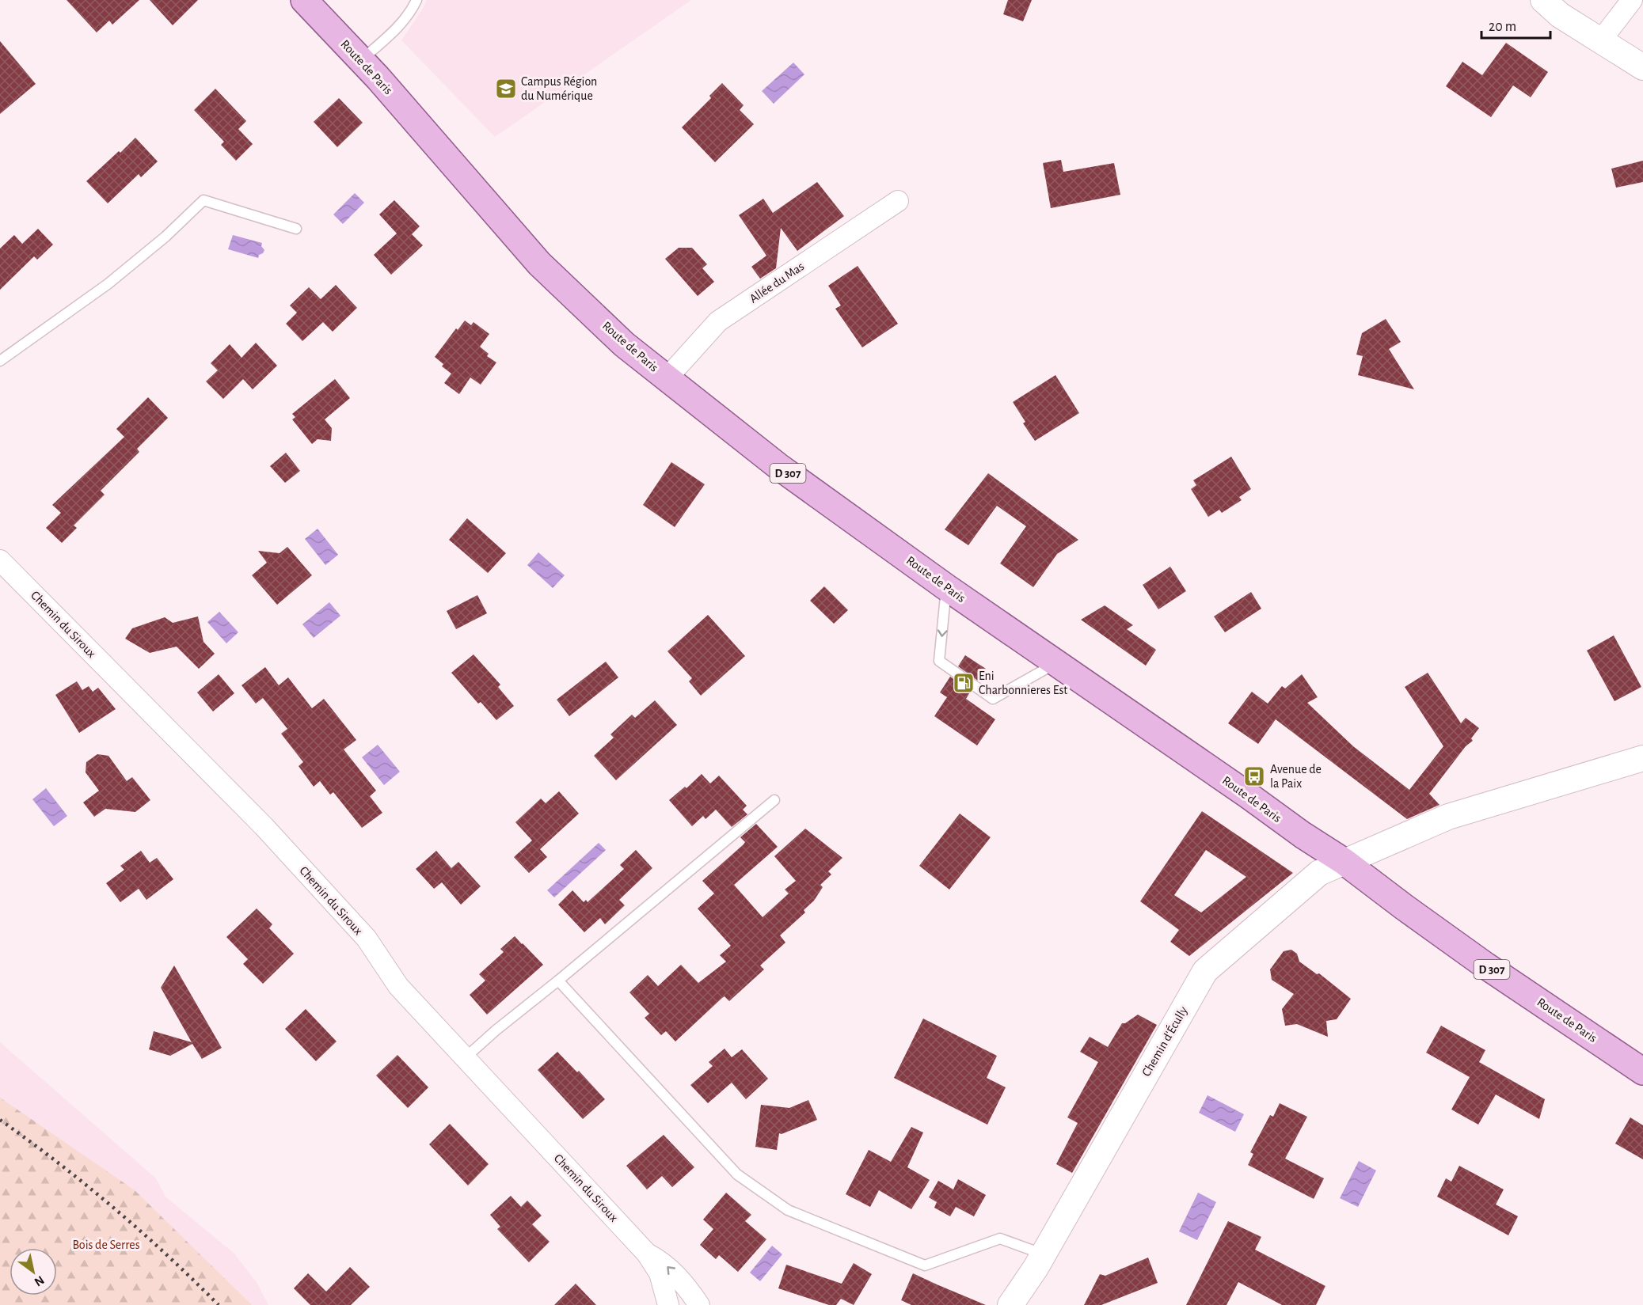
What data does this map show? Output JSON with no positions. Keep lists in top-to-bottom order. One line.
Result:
{"streets":{"main road":["Route de Paris","D 307"],"street":["Allée du Mas","Chemin du Siroux","Chemin d'Écully"]},"crossings":[["Route de Paris","Allée du Mas"],["Route de Paris","Chemin d'Écully"]],"parks":["Bois de Serres"],"places":{"school or university":["Campus Région du Numérique"],"fuel station":["Eni Charbonnieres Est"],"bus stop":["Avenue de la Paix"]},"scale_bar":"20 m","north":"bottom right"}
